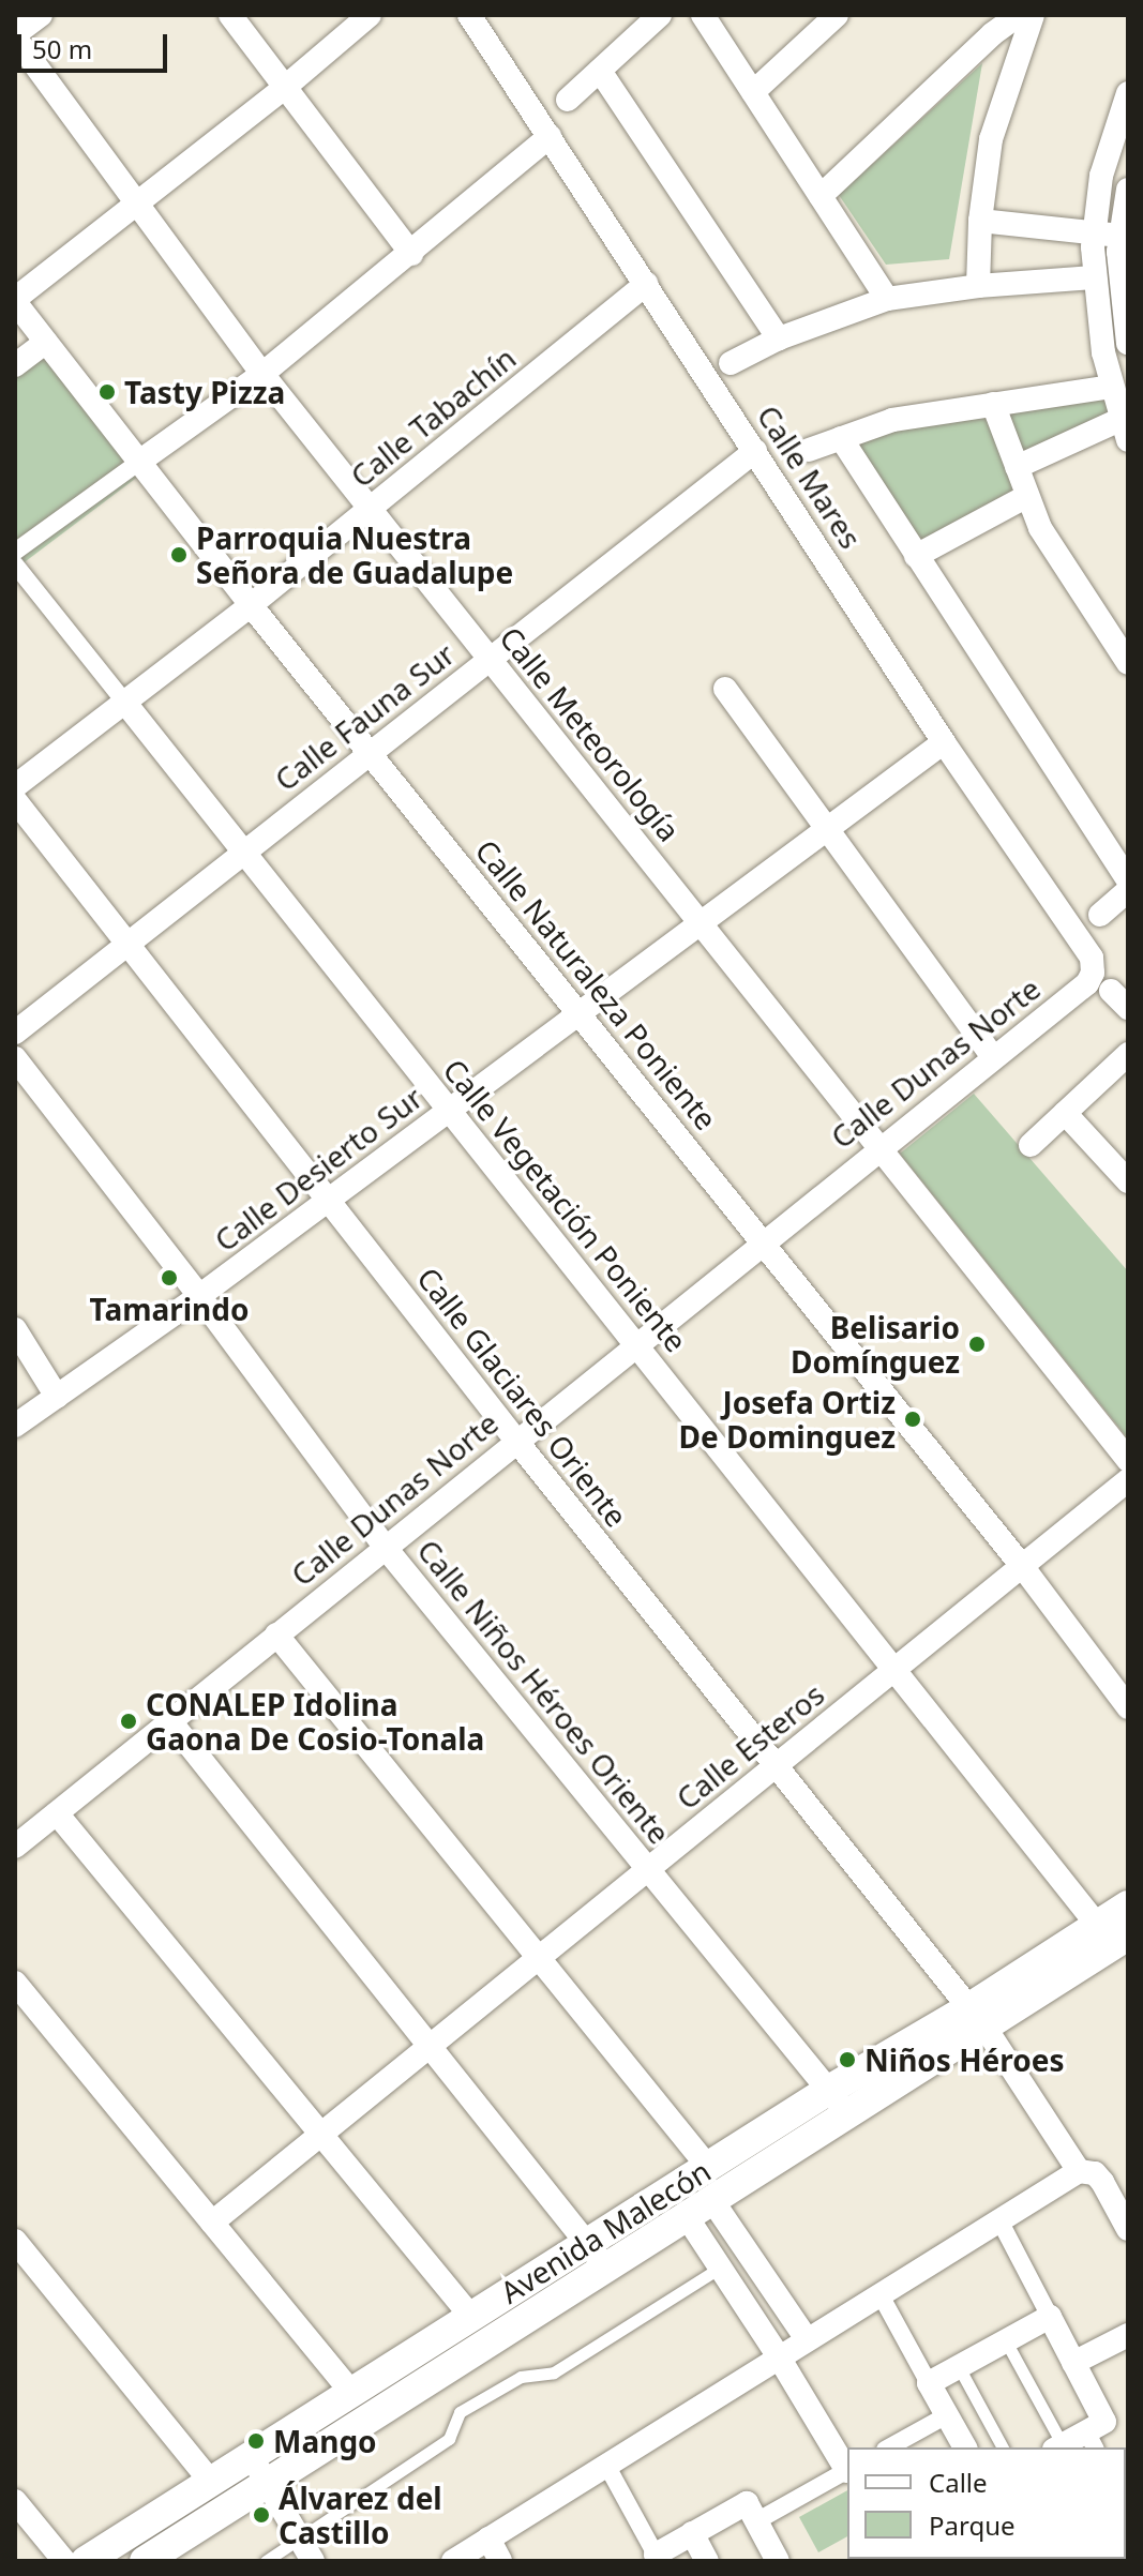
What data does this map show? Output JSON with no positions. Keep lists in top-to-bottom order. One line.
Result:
{"streets":{"street":["Calle Tabachín","Calle Mares","Calle Fauna Sur","Calle Meteorología","Calle Naturaleza Poniente","Calle Dunas Norte","Calle Desierto Sur","Calle Vegetación Poniente","Calle Glaciares Oriente","Calle Niños Héroes Oriente","Calle Esteros","Avenida Malecón"]},"crossings":[["Calle Tabachín","Calle Mares"],["Calle Tabachín","Calle Meteorología"],["Calle Tabachín","Calle Naturaleza Poniente"],["Calle Tabachín","Calle Vegetación Poniente"],["Calle Mares","Calle Fauna Sur"],["Calle Mares","Calle Dunas Norte"],["Calle Mares","Calle Desierto Sur"],["Calle Fauna Sur","Calle Meteorología"],["Calle Fauna Sur","Calle Naturaleza Poniente"],["Calle Fauna Sur","Calle Vegetación Poniente"],["Calle Fauna Sur","Calle Glaciares Oriente"],["Calle Meteorología","Calle Dunas Norte"],["Calle Meteorología","Calle Desierto Sur"],["Calle Naturaleza Poniente","Calle Dunas Norte"],["Calle Naturaleza Poniente","Calle Desierto Sur"],["Calle Naturaleza Poniente","Calle Esteros"],["Calle Dunas Norte","Calle Vegetación Poniente"],["Calle Dunas Norte","Calle Glaciares Oriente"],["Calle Dunas Norte","Calle Niños Héroes Oriente"],["Calle Desierto Sur","Calle Vegetación Poniente"],["Calle Desierto Sur","Calle Glaciares Oriente"],["Calle Desierto Sur","Calle Niños Héroes Oriente"],["Calle Vegetación Poniente","Calle Esteros"],["Calle Vegetación Poniente","Avenida Malecón"],["Calle Glaciares Oriente","Calle Esteros"],["Calle Glaciares Oriente","Avenida Malecón"],["Calle Niños Héroes Oriente","Calle Esteros"],["Calle Niños Héroes Oriente","Avenida Malecón"]],"places":["Tasty Pizza","Parroquia Nuestra Señora de Guadalupe","Tamarindo","Belisario Domínguez","Josefa Ortiz De Dominguez","CONALEP Idolina Gaona De Cosio-Tonala","Niños Héroes","Mango","Álvarez del Castillo"],"legend":["Calle","Parque"],"scale_bar":"50 m"}
